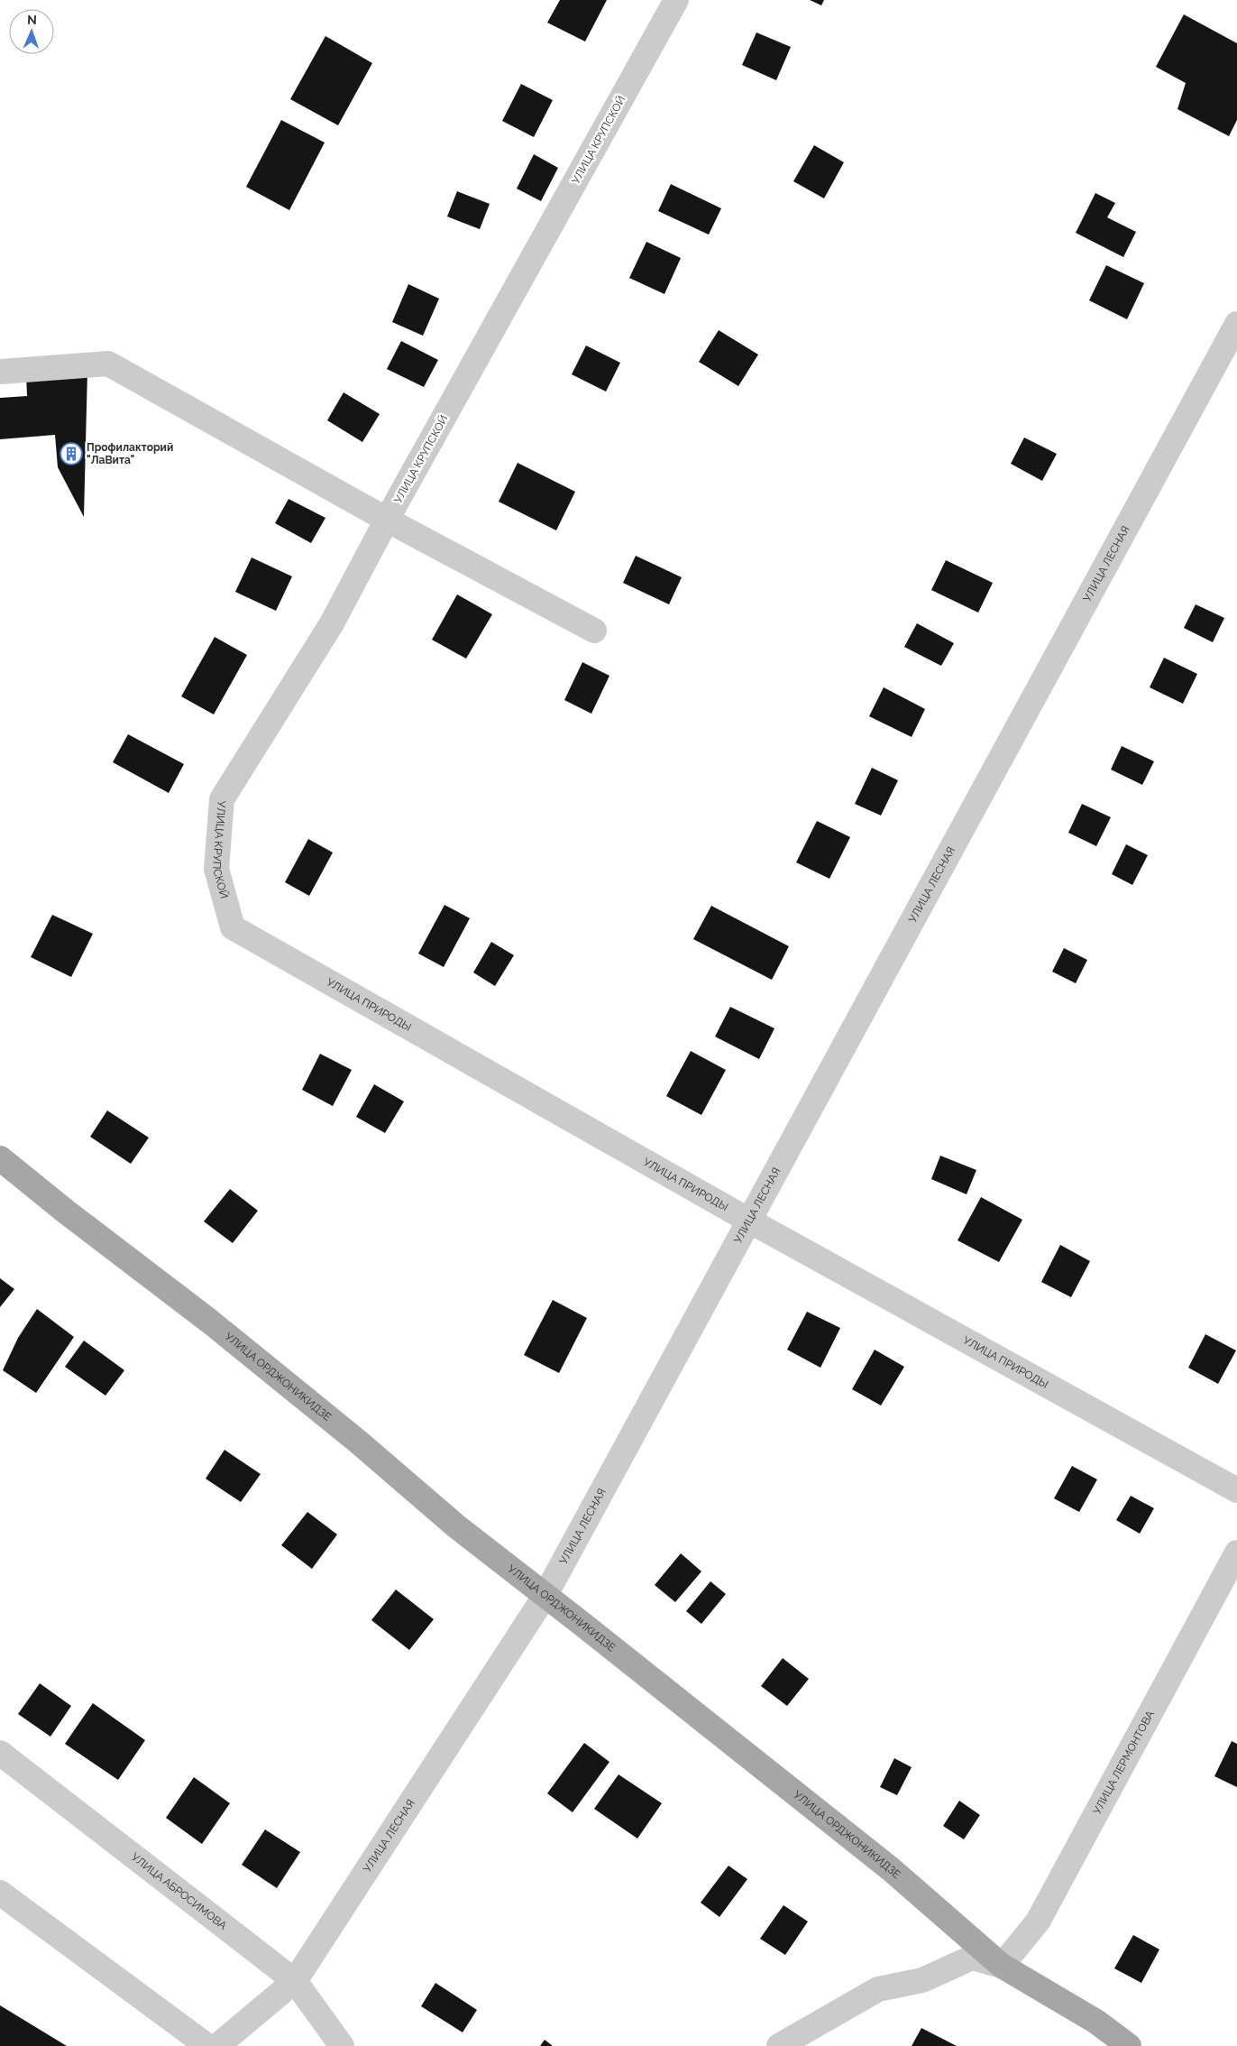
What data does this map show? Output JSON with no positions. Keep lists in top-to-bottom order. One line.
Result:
{"streets":{"main road":["УЛИЦА ОРДЖОНИКИДЗЕ"],"street":["УЛИЦА КРУПСКОЙ","УЛИЦА ЛЕСНАЯ","УЛИЦА ПРИРОДЫ","УЛИЦА ЛЕРМОНТОВА","УЛИЦА АБРОСИМОВА"]},"crossings":[["УЛИЦА КРУПСКОЙ","УЛИЦА ПРИРОДЫ"],["УЛИЦА ЛЕСНАЯ","УЛИЦА ПРИРОДЫ"],["УЛИЦА ЛЕСНАЯ","УЛИЦА ОРДЖОНИКИДЗЕ"],["УЛИЦА ЛЕСНАЯ","УЛИЦА АБРОСИМОВА"],["УЛИЦА ОРДЖОНИКИДЗЕ","УЛИЦА ЛЕРМОНТОВА"]],"places":{"building":["Профилакторий \"ЛаВита\""]},"north":"top"}
